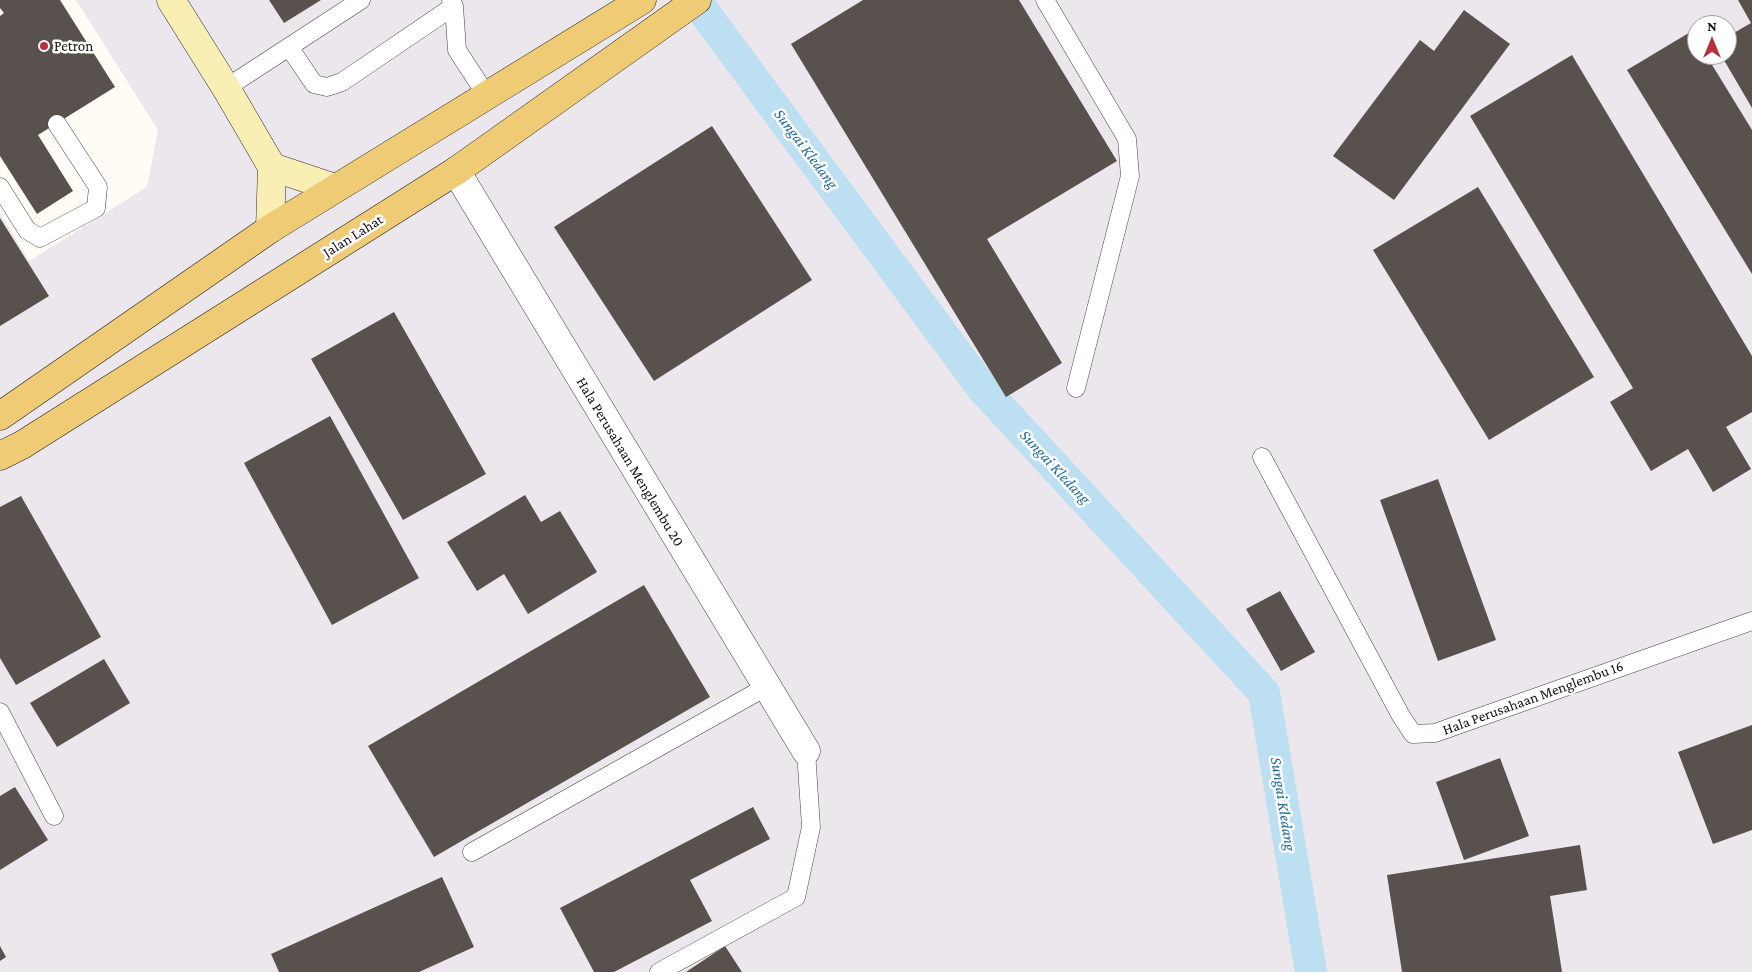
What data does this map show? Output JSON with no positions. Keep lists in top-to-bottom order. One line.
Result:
{"streets":{"main road":["Jalan Lahat"],"street":["Hala Perusahaan Menglembu 20"],"lane":["Hala Perusahaan Menglembu 16"]},"crossings":[["Jalan Lahat","Hala Perusahaan Menglembu 20"]],"water":["Sungai Kledang"],"places":["Petron"],"north":"top"}
